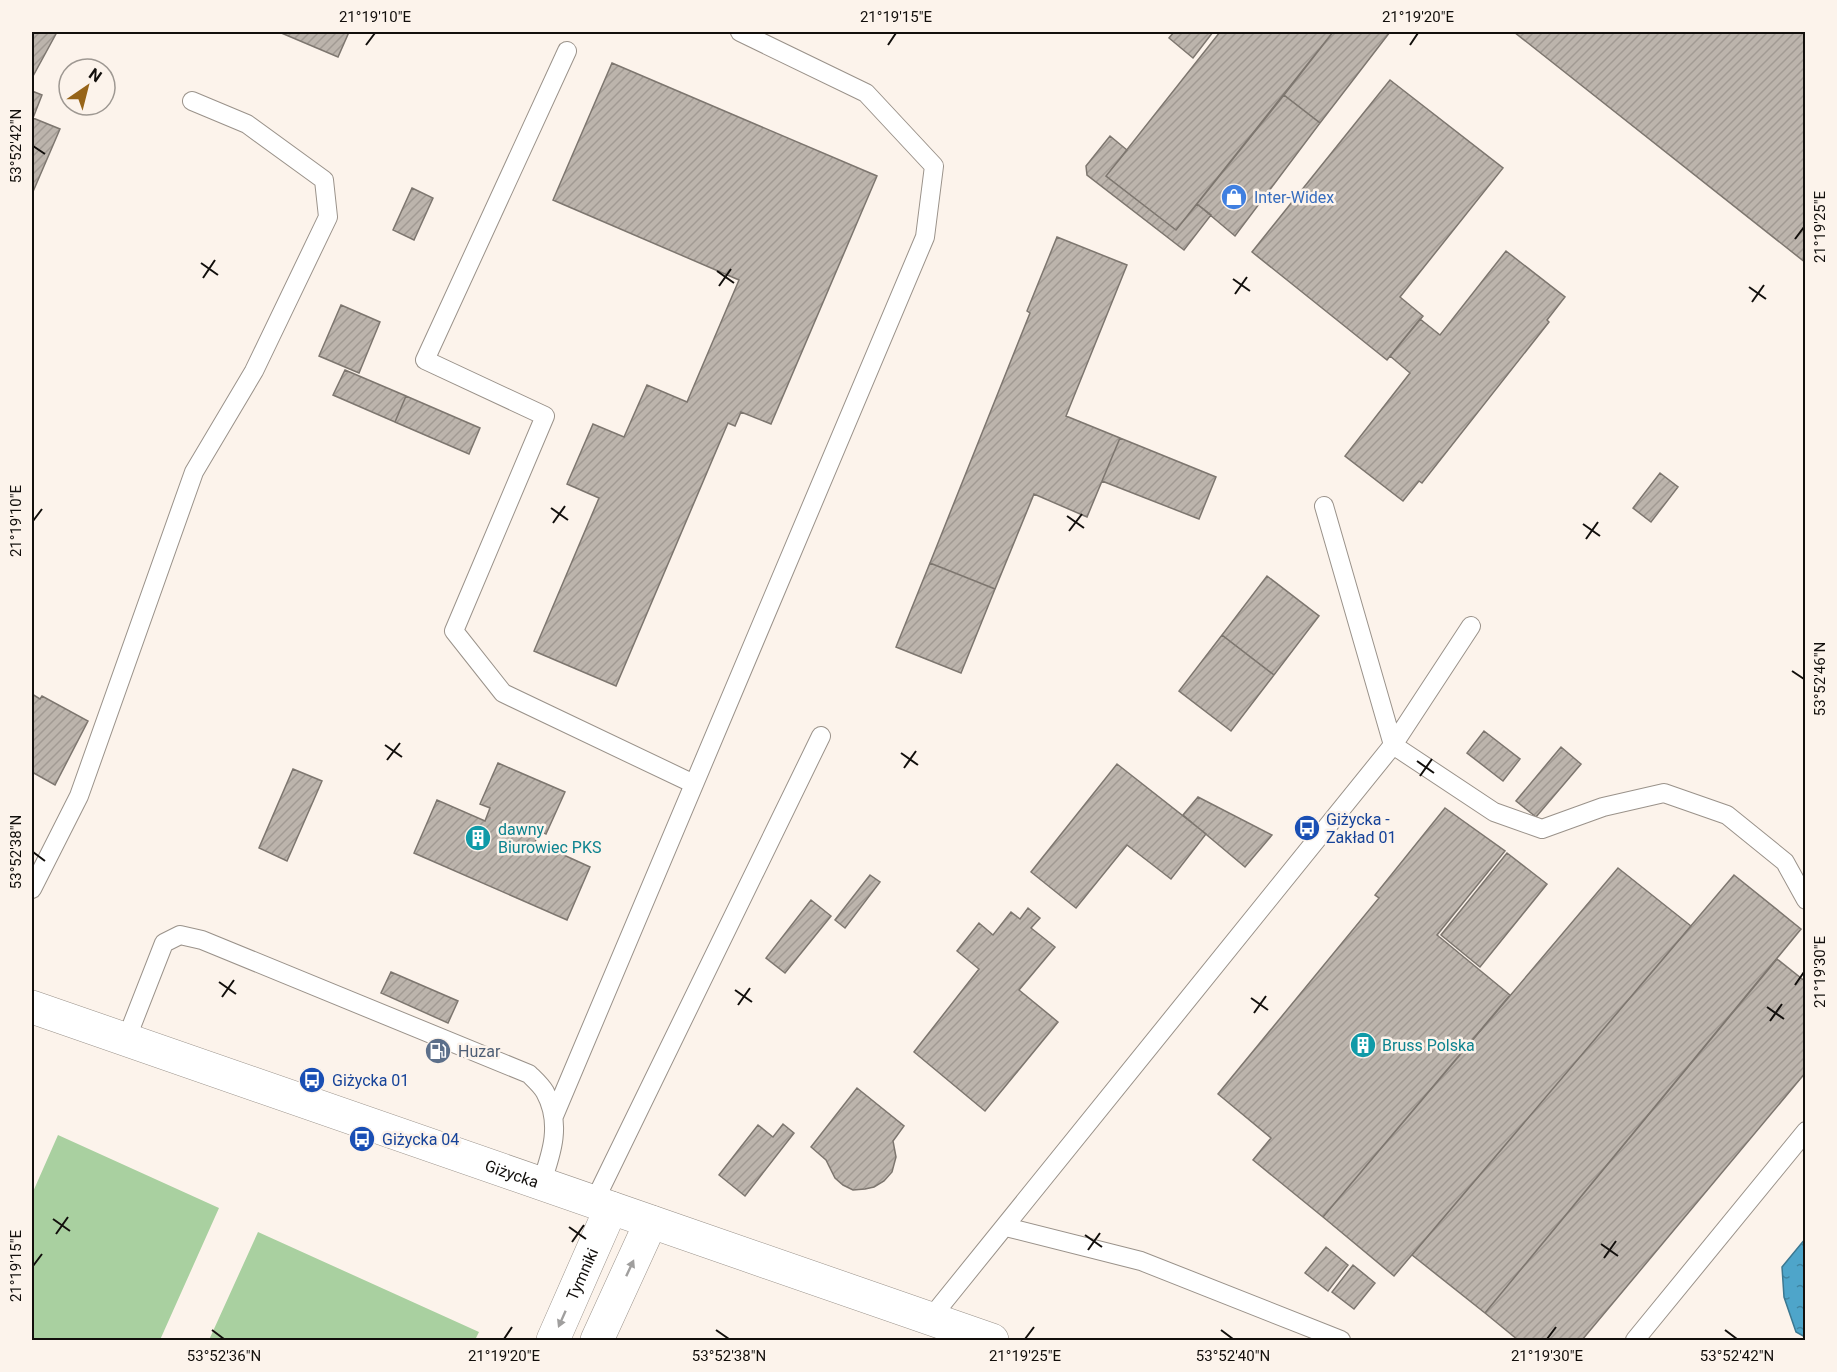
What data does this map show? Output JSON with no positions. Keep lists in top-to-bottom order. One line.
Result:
{"streets":{"street":["Giżycka","Tymniki"]},"crossings":[["Giżycka","Tymniki"]],"places":{"shop":["Inter-Widex"],"bus stop":["Giżycka - Zakład 01","Giżycka 01","Giżycka 04"],"building":["dawny Biurowiec PKS","Bruss Polska"],"fuel station":["Huzar"]},"north":"top right","coordinates":["21°19'10\"E","21°19'15\"E","21°19'20\"E","53°52'42\"N","21°19'25\"E","53°52'46\"N","53°52'38\"N","21°19'30\"E","53°52'36\"N","53°52'40\"N"]}
